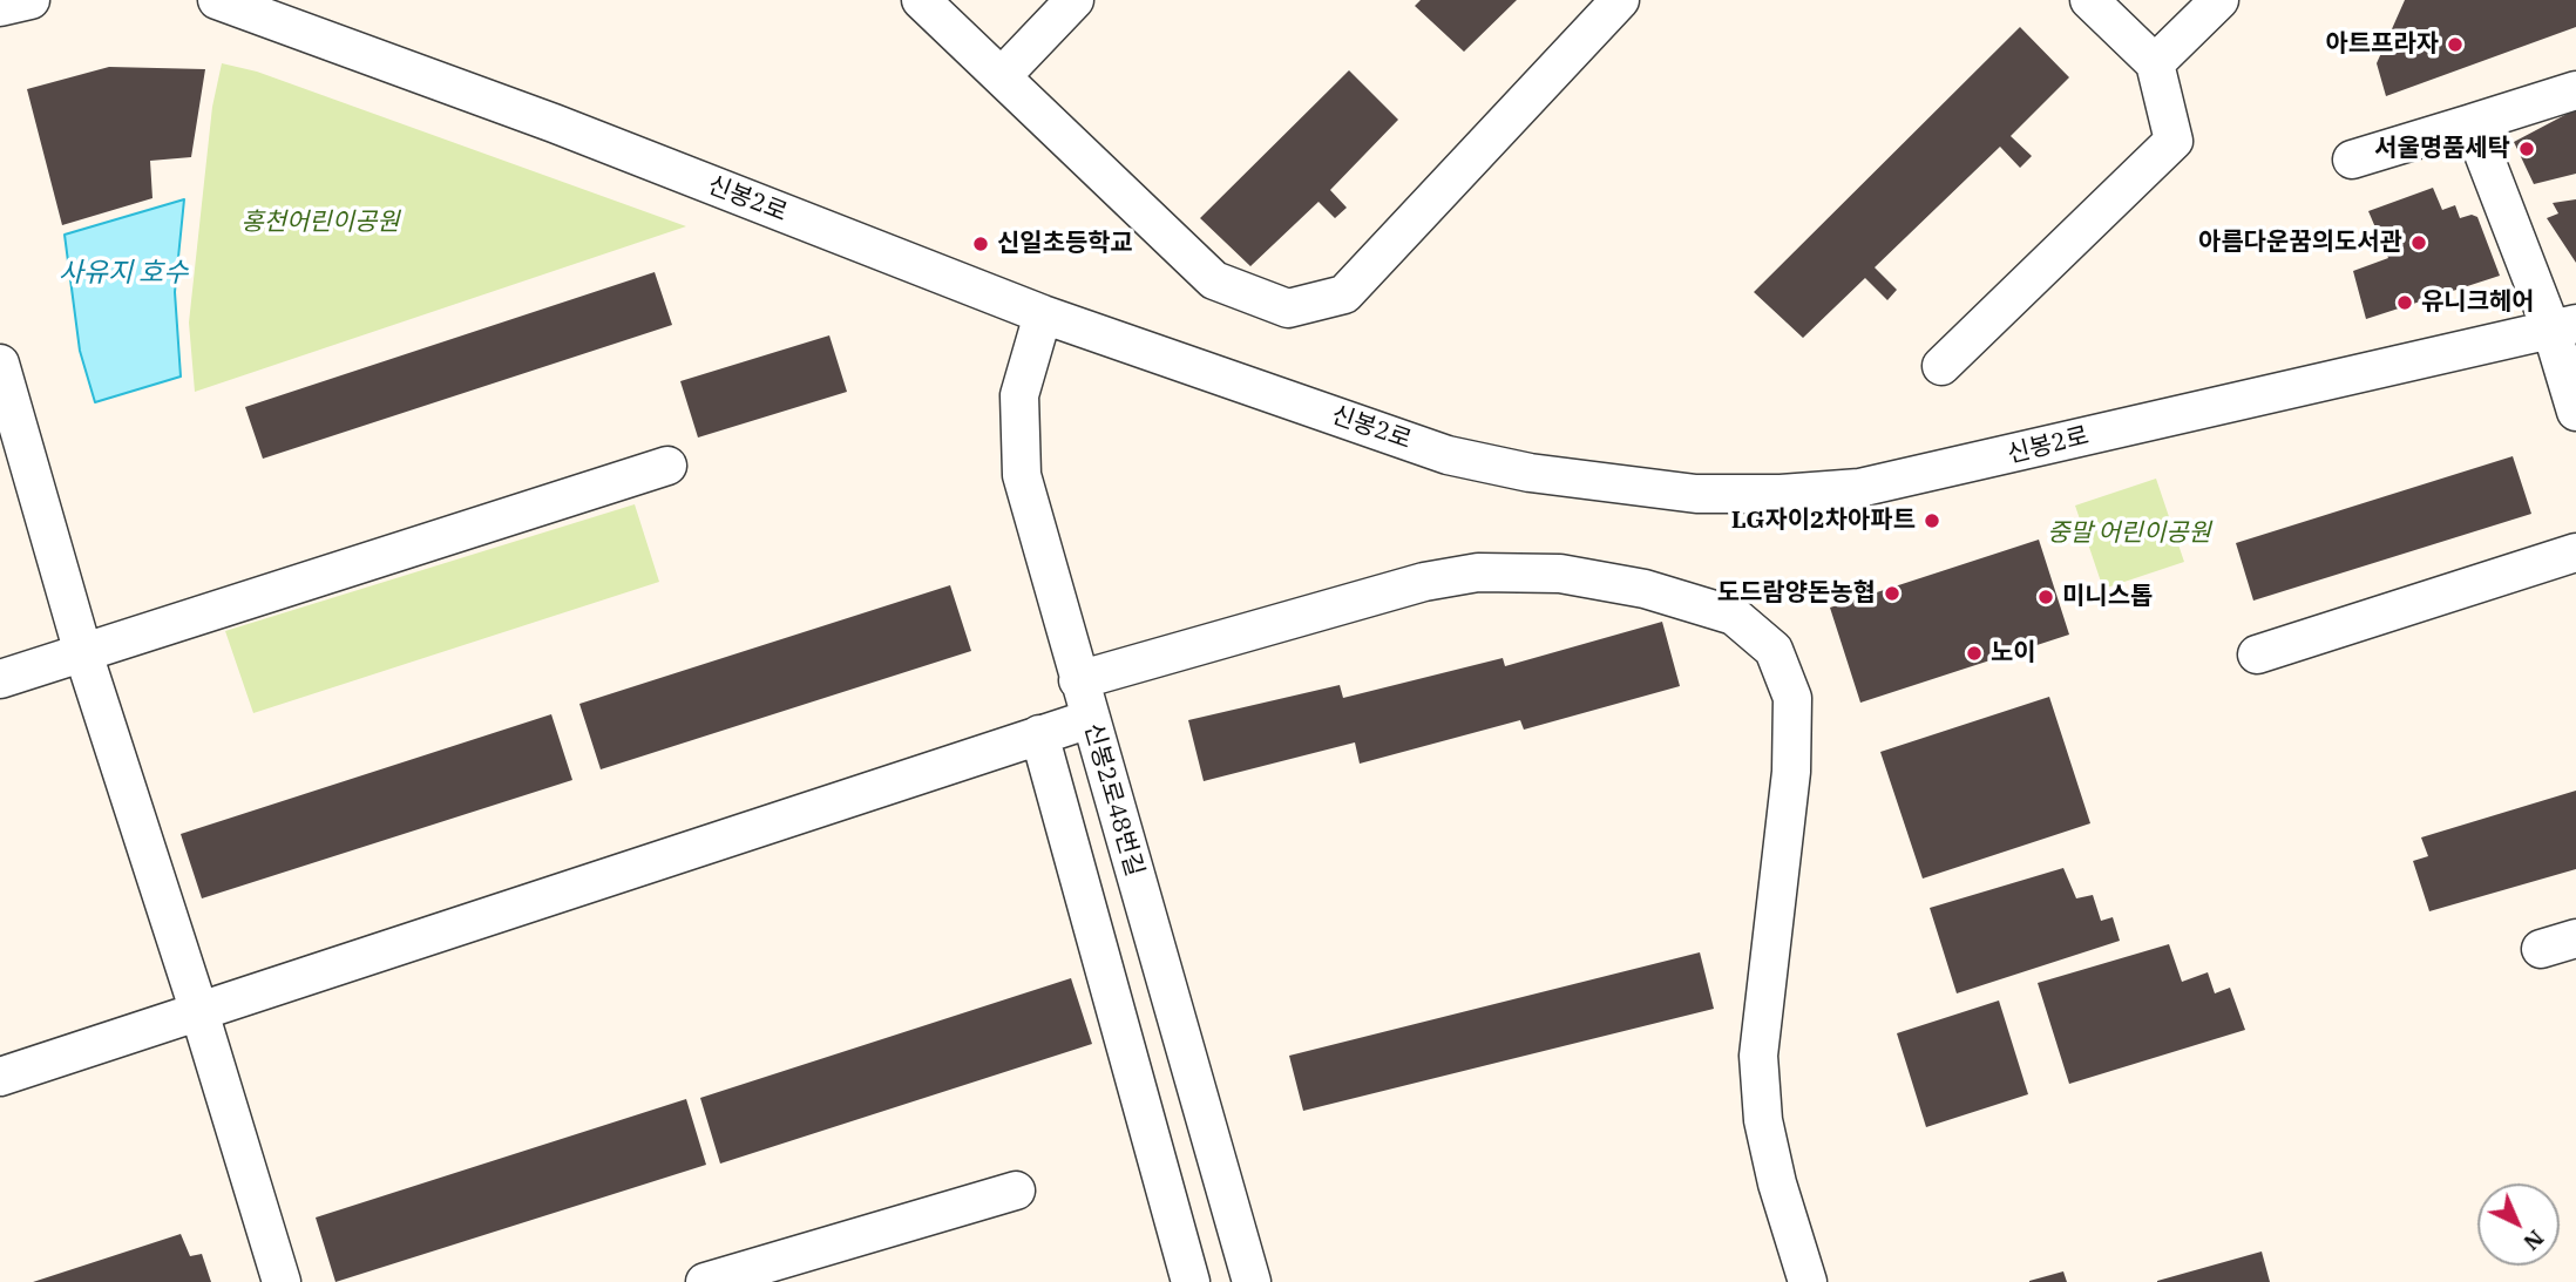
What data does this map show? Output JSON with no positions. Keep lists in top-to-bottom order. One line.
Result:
{"streets":{"street":["신봉2로","신봉2로48번길"]},"crossings":[["신봉2로","신봉2로48번길"]],"water":["사유지 호수"],"parks":["홍천어린이공원","중말 어린이공원"],"places":["아트프라자","서울명품세탁","아름다운꿈의도서관","신일초등학교","유니크헤어","LG자이2차아파트","도드람양돈농협","미니스톱","노이"],"north":"bottom right"}
